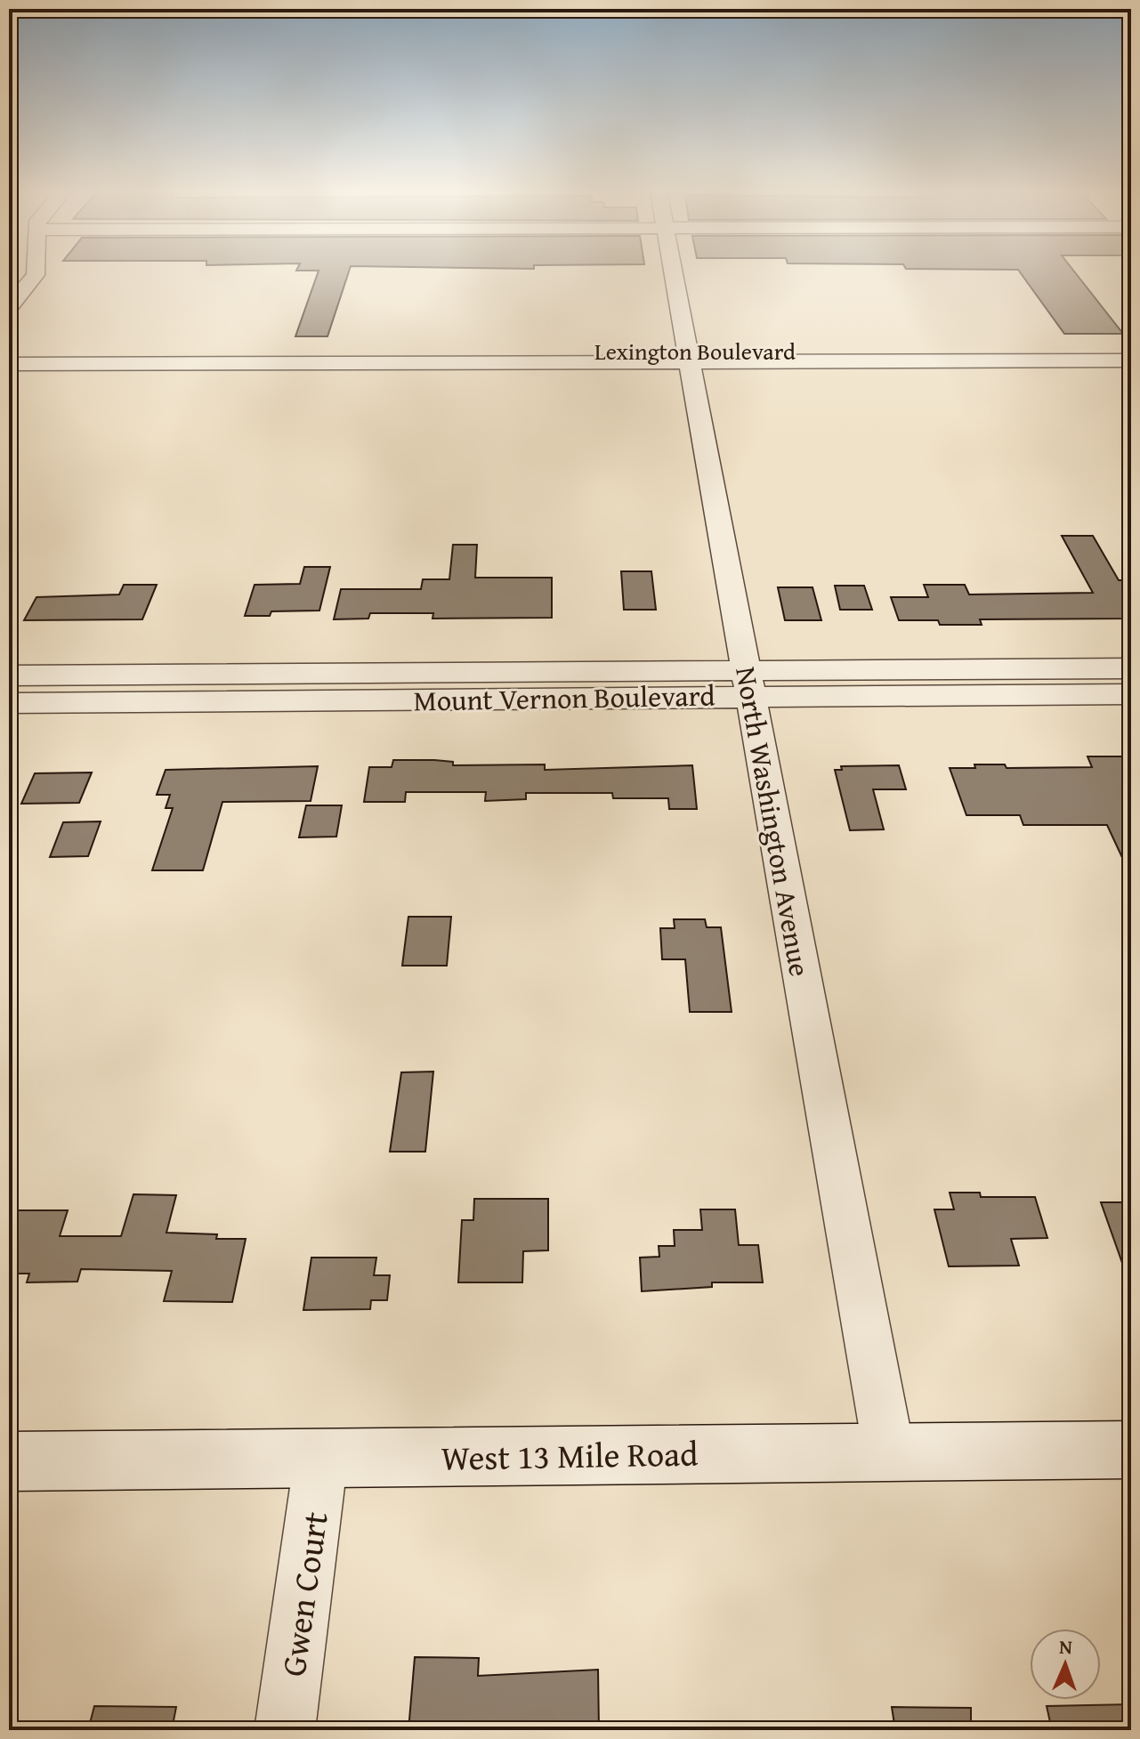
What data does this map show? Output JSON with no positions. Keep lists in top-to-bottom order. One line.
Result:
{"streets":{"main road":["West 13 Mile Road"],"street":["Lexington Boulevard","Mount Vernon Boulevard","North Washington Avenue","Gwen Court"]},"crossings":[["Lexington Boulevard","North Washington Avenue"],["Mount Vernon Boulevard","North Washington Avenue"],["North Washington Avenue","West 13 Mile Road"],["West 13 Mile Road","Gwen Court"]],"north":"top"}
